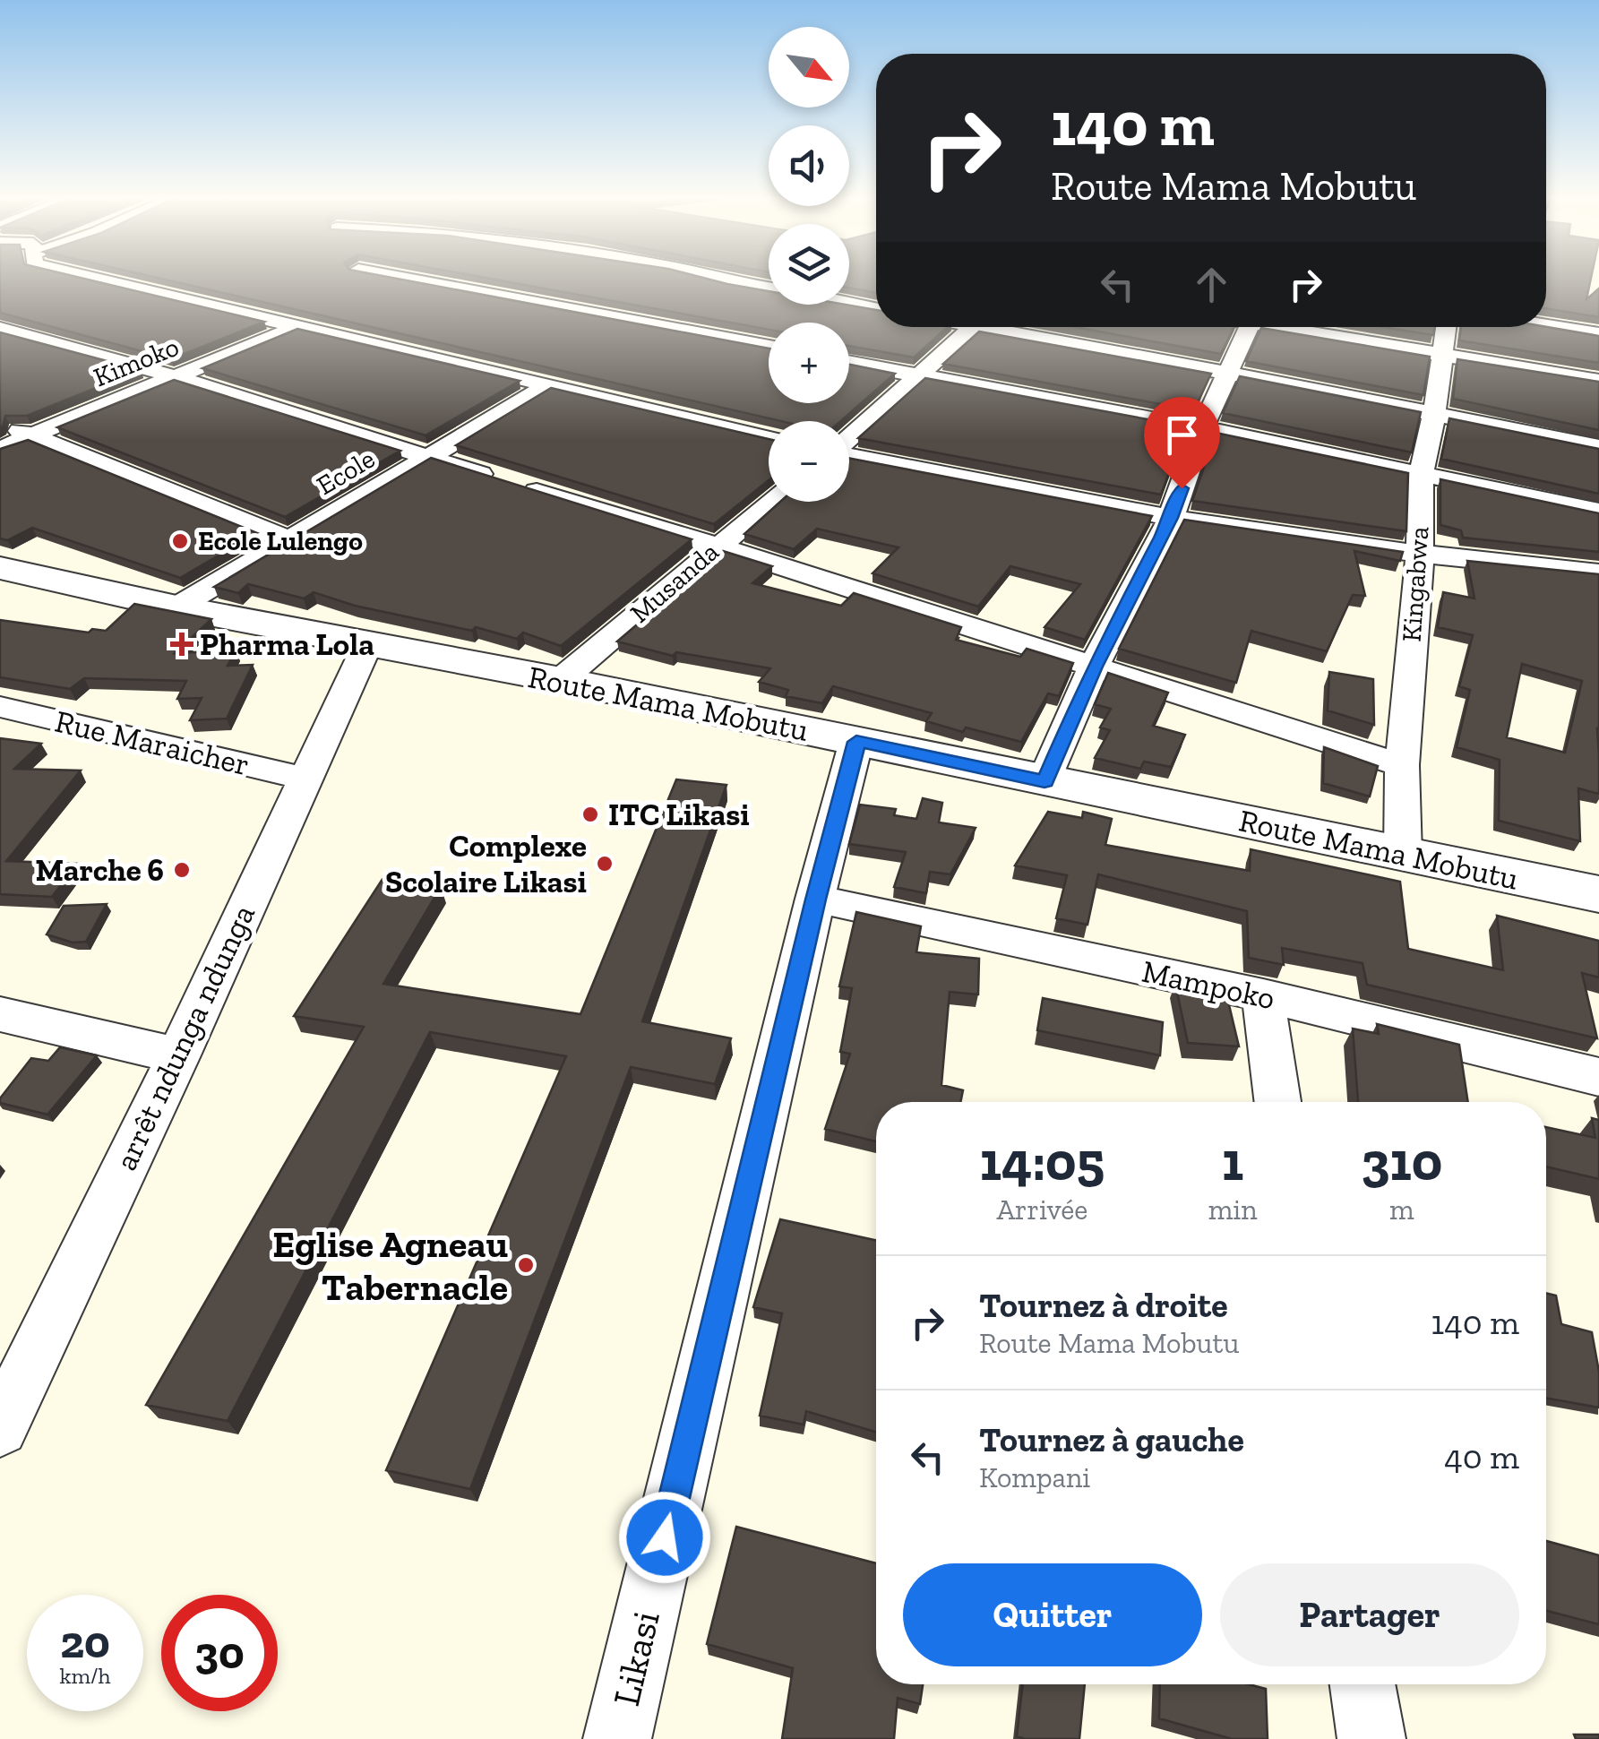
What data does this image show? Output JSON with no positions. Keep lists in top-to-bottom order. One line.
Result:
{"streets":{"street":["Kimoko","Ecole","Musanda","Kingabwa","Route Mama Mobutu","Rue Maraicher","Mampoko","arrêt ndunga ndunga","Likasi"]},"crossings":[["Ecole","Route Mama Mobutu"],["Musanda","Route Mama Mobutu"],["Kingabwa","Route Mama Mobutu"],["Route Mama Mobutu","arrêt ndunga ndunga"],["Route Mama Mobutu","Likasi"],["Rue Maraicher","arrêt ndunga ndunga"],["Mampoko","Likasi"]],"places":{"other":["Ecole Lulengo","ITC Likasi","Complexe Scolaire Likasi","Marche 6","Eglise Agneau Tabernacle"],"health":["Pharma Lola"]},"north":"bottom right","page":{"map_buttons":["+","−"],"turn":["140 m","Route Mama Mobutu"],"eta":["14:05","Arrivée","1","min","310","m"],"list":[{"name":"Tournez à droite","note":"Route Mama Mobutu","value":"140 m"},{"name":"Tournez à gauche","note":"Kompani","value":"40 m"}],"buttons":["Quitter","Partager"],"speed":"20 km/h","limit":"30"}}
